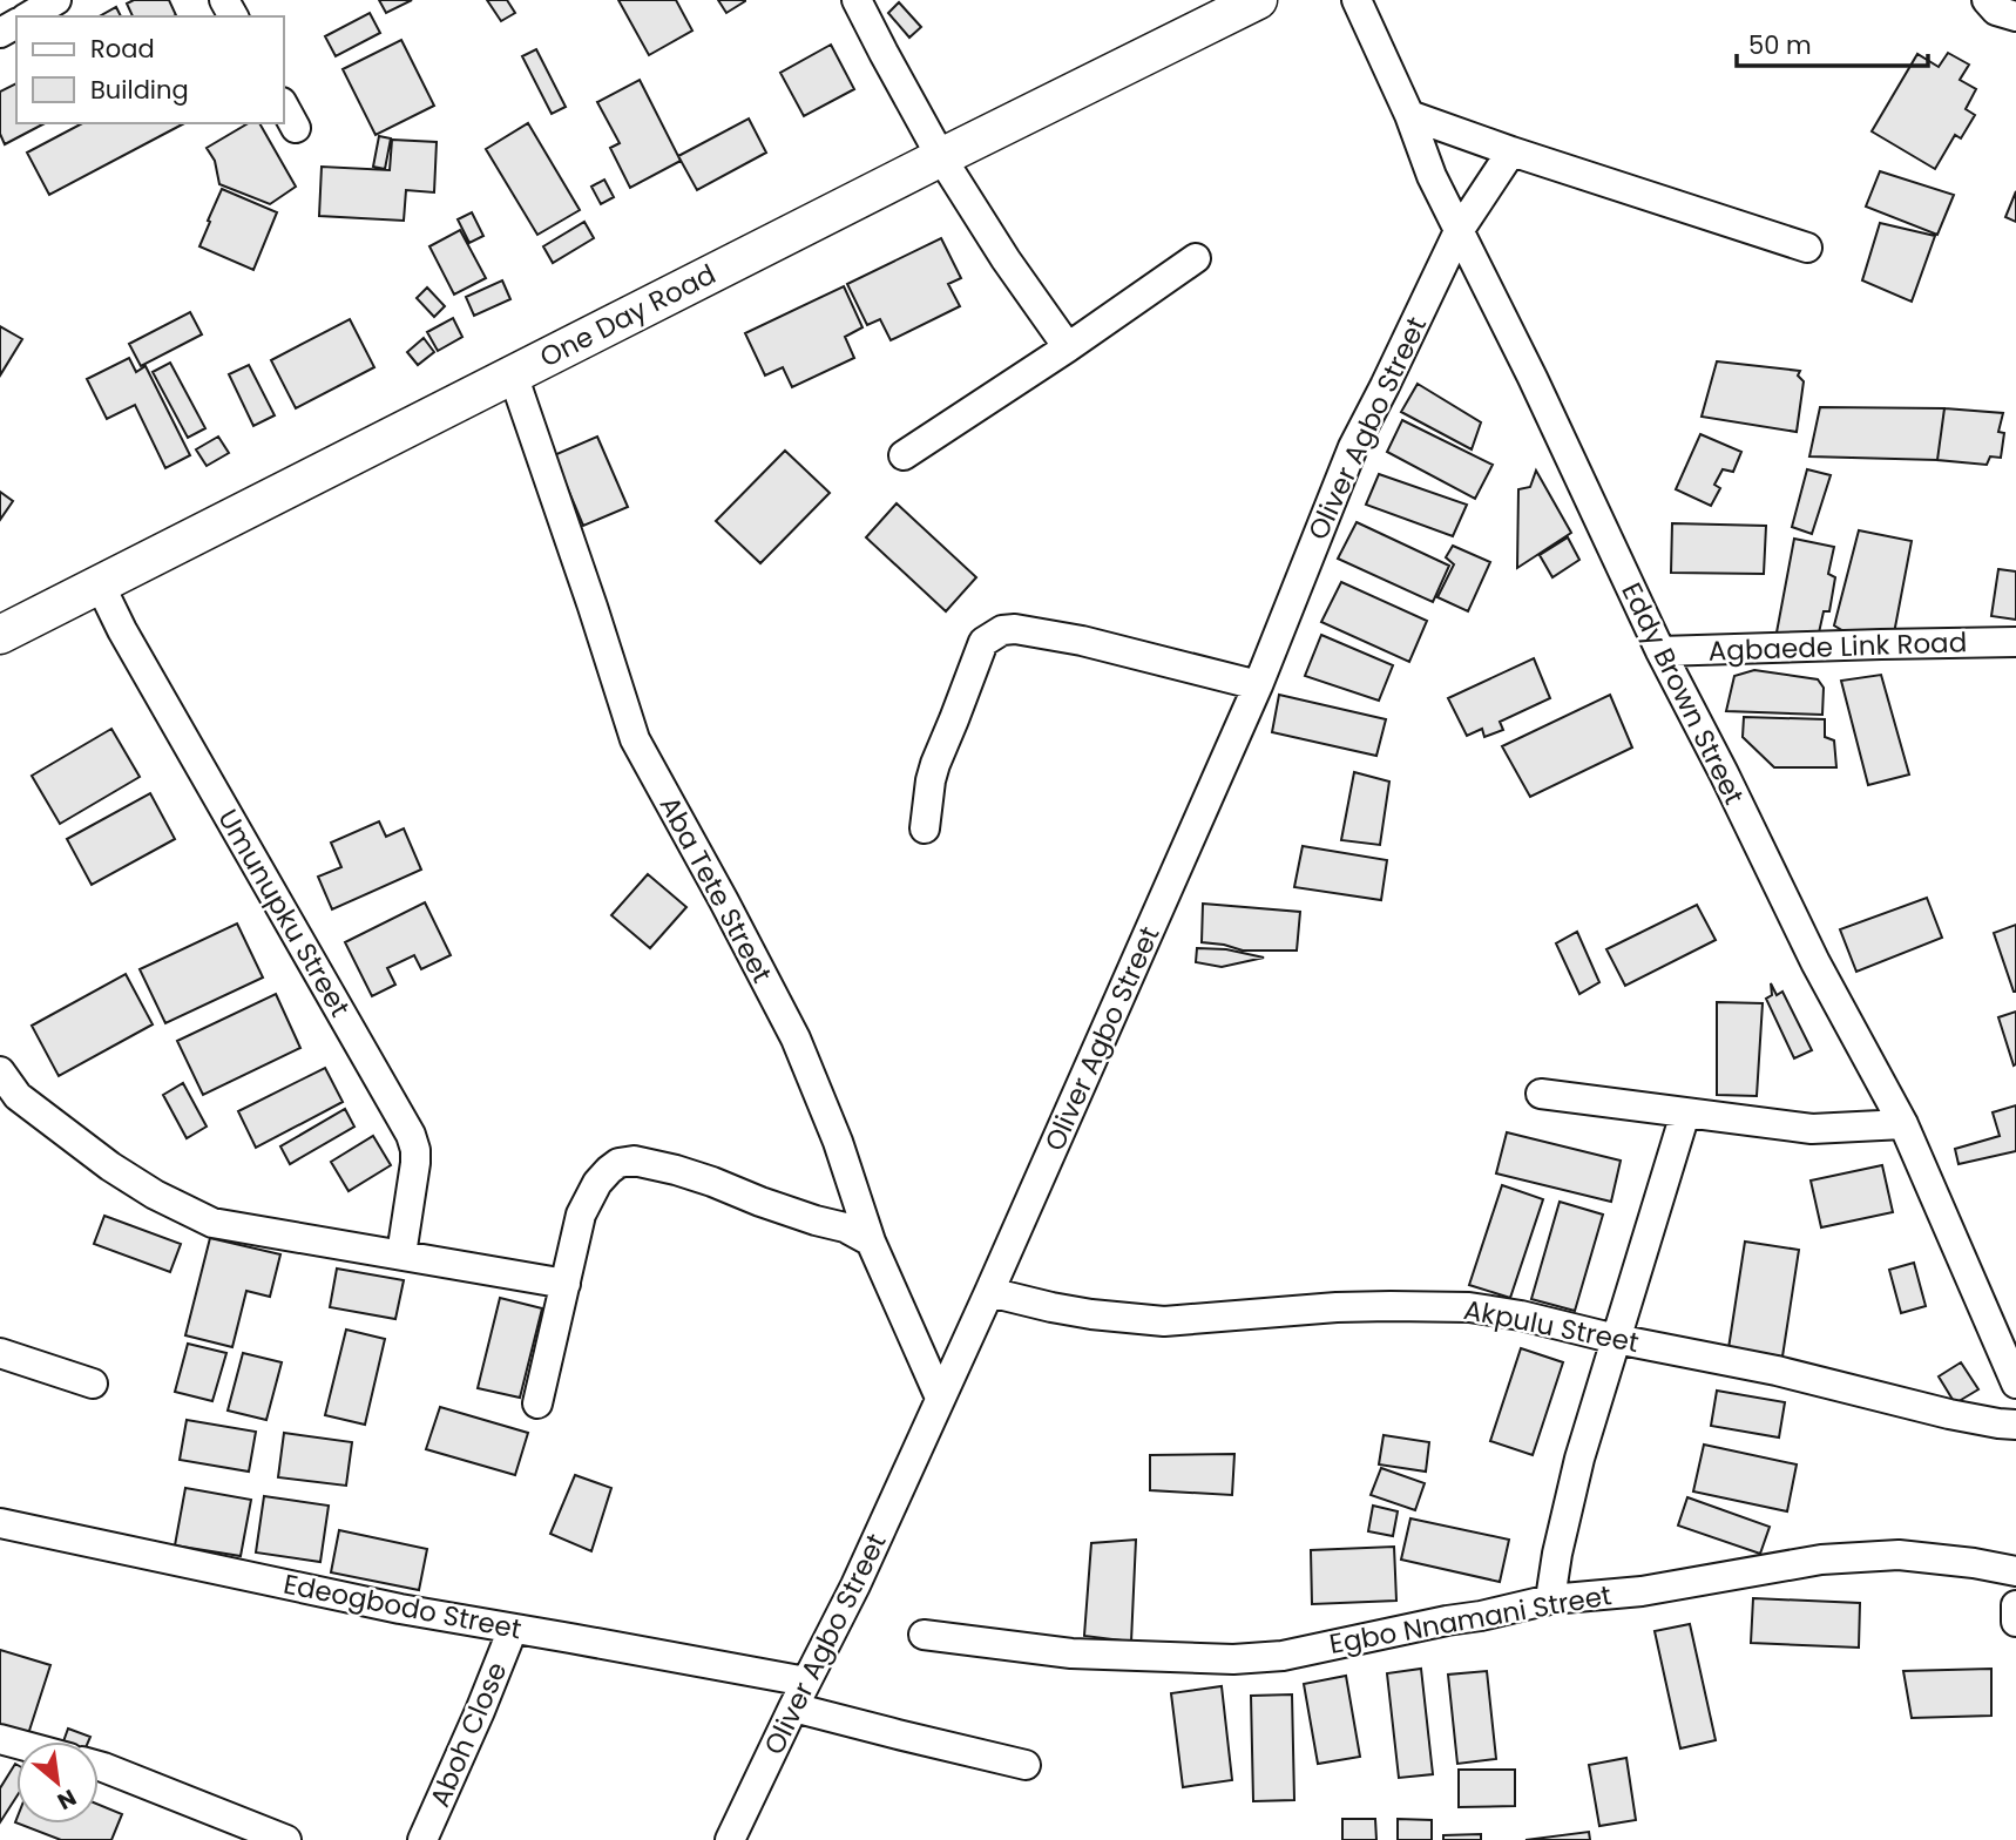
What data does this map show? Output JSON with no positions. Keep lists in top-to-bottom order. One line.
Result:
{"streets":{"main road":["One Day Road"],"street":["Oliver Agbo Street","Agbaede Link Road","Eddy Brown Street","Aba Tete Street","Umunupku Street","Akpulu Street","Edeogbodo Street","Egbo Nnamani Street","Aboh Close"]},"crossings":[["One Day Road","Aba Tete Street"],["One Day Road","Umunupku Street"],["Oliver Agbo Street","Eddy Brown Street"],["Oliver Agbo Street","Aba Tete Street"],["Oliver Agbo Street","Akpulu Street"],["Oliver Agbo Street","Edeogbodo Street"],["Agbaede Link Road","Eddy Brown Street"],["Edeogbodo Street","Aboh Close"]],"legend":["Road","Building"],"scale_bar":"50 m","north":"bottom right"}
